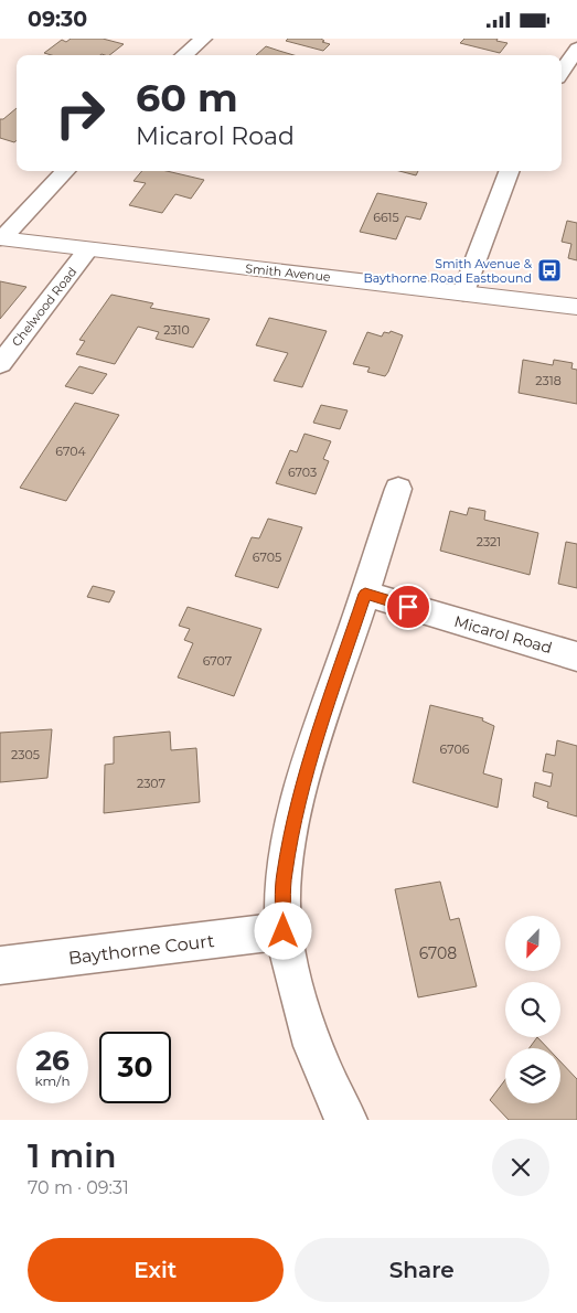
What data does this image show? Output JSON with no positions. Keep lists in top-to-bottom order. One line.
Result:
{"streets":{"main road":["Smith Avenue"],"street":["Chelwood Road","Micarol Road","Baythorne Court"]},"crossings":[["Smith Avenue","Chelwood Road"]],"places":{"bus stop":["Smith Avenue & Baythorne Road Eastbound"]},"house_numbers":["6615","2310","2318","6704","6703","2321","6705","6707","6706","2305","2307","6708"],"north":"bottom left","page":{"status":"09:30","turn":["60 m","Micarol Road"],"speed":"26 km/h","limit":"30","heading":["1 min","70 m · 09:31"],"buttons":["Exit","Share"]}}
